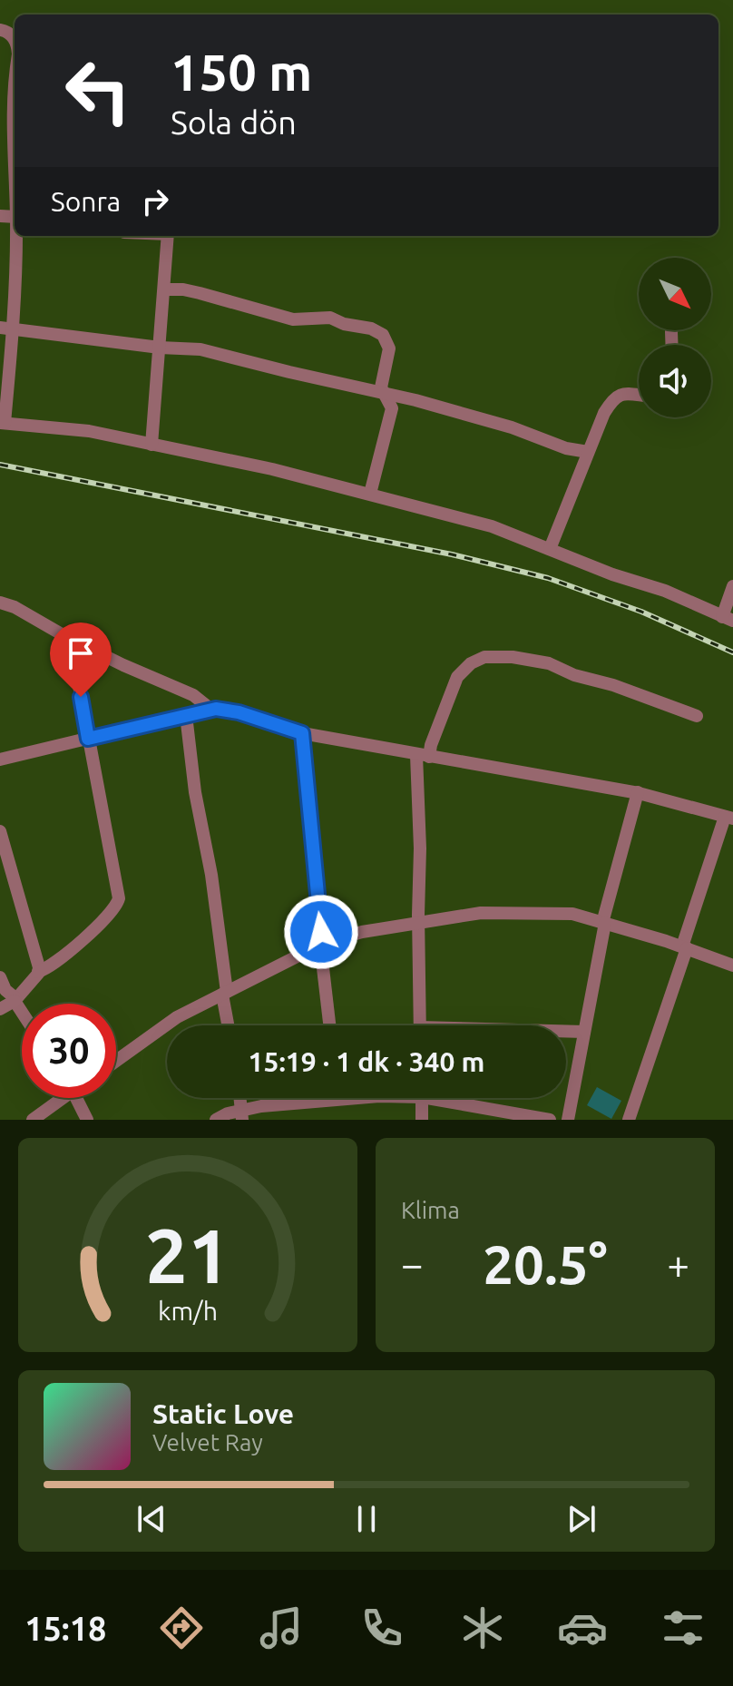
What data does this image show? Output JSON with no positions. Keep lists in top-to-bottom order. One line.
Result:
{"north":"bottom right","page":{"turn":["150 m","Sola dön"],"then":"Sonra","limit":"30","trip":"15:19 · 1 dk · 340 m","tile":"Klima","heat":["−","20.5°","+"],"song":["Static Love","Velvet Ray"],"tabs":"15:18","gauge":["21","km/h"]}}
